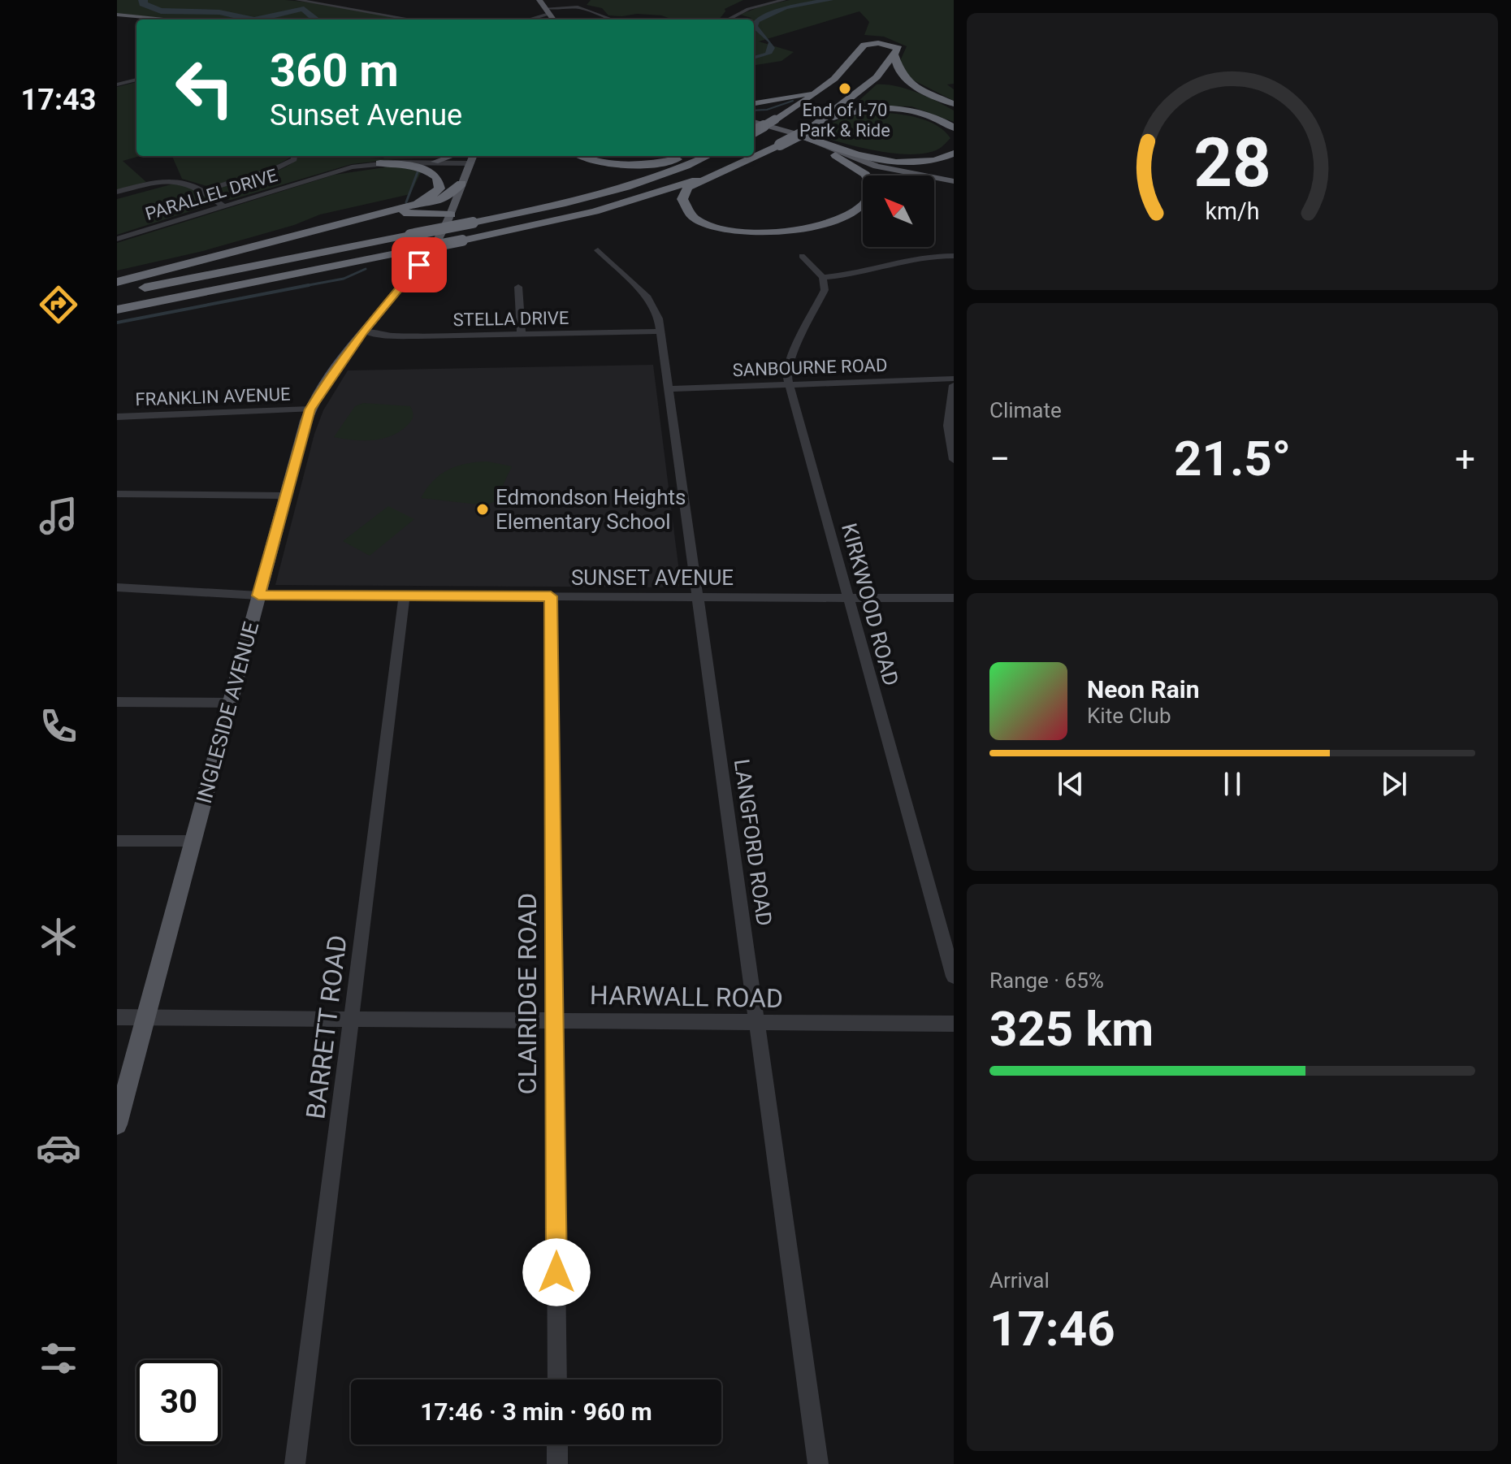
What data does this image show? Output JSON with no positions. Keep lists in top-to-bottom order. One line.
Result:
{"streets":{"main road":["INGLESIDE AVENUE"],"street":["PARALLEL DRIVE","STELLA DRIVE","SANBOURNE ROAD","FRANKLIN AVENUE","SUNSET AVENUE","KIRKWOOD ROAD","LANGFORD ROAD","CLAIRIDGE ROAD","HARWALL ROAD","BARRETT ROAD"]},"crossings":[["PARALLEL DRIVE","INGLESIDE AVENUE"],["STELLA DRIVE","INGLESIDE AVENUE"],["STELLA DRIVE","LANGFORD ROAD"],["SANBOURNE ROAD","KIRKWOOD ROAD"],["SANBOURNE ROAD","LANGFORD ROAD"],["FRANKLIN AVENUE","INGLESIDE AVENUE"],["SUNSET AVENUE","KIRKWOOD ROAD"],["SUNSET AVENUE","INGLESIDE AVENUE"],["SUNSET AVENUE","LANGFORD ROAD"],["SUNSET AVENUE","CLAIRIDGE ROAD"],["SUNSET AVENUE","BARRETT ROAD"],["INGLESIDE AVENUE","HARWALL ROAD"],["LANGFORD ROAD","HARWALL ROAD"],["CLAIRIDGE ROAD","HARWALL ROAD"],["HARWALL ROAD","BARRETT ROAD"]],"places":["End of I-70 Park & Ride","Edmondson Heights Elementary School"],"north":"top left","page":{"tabs":"17:43","turn":["360 m","Sunset Avenue"],"tile":["Climate",["Range · 65%","325 km"],["Arrival","17:46"]],"heat":["−","21.5°","+"],"song":["Neon Rain","Kite Club"],"limit":"30","trip":"17:46 · 3 min · 960 m","gauge":["28","km/h"]}}
